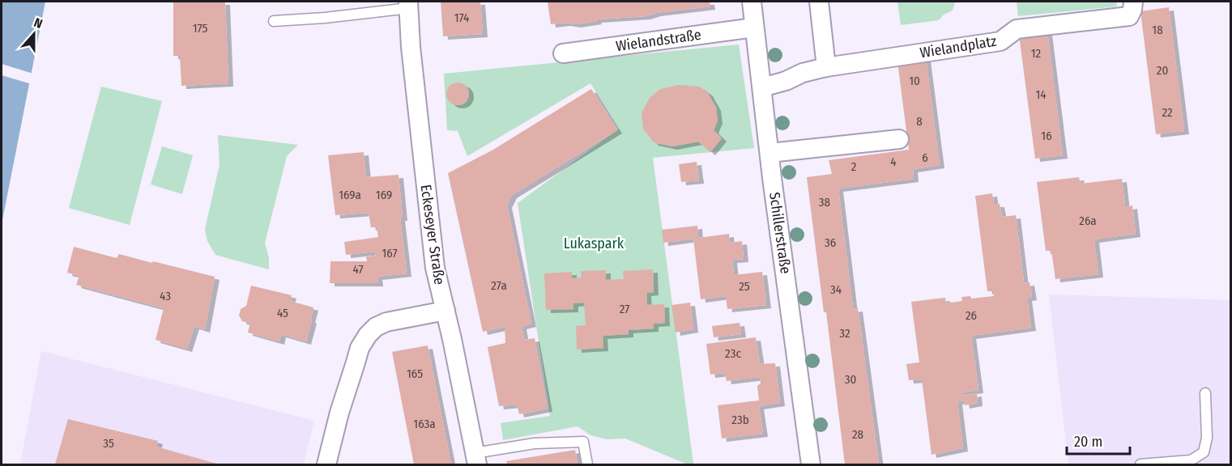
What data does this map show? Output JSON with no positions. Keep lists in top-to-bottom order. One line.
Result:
{"streets":{"street":["Wielandstraße","Wielandplatz","Schillerstraße","Eckeseyer Straße"]},"crossings":[["Wielandstraße","Schillerstraße"],["Wielandplatz","Schillerstraße"]],"parks":["Lukaspark"],"house_numbers":["174","175","18","12","20","10","14","22","8","16","6","4","2","169a","169","38","26a","36","167","47","27a","25","34","43","27","45","26","32","23c","165","30","23b","163a","28","35"],"scale_bar":"20 m","north":"top"}
